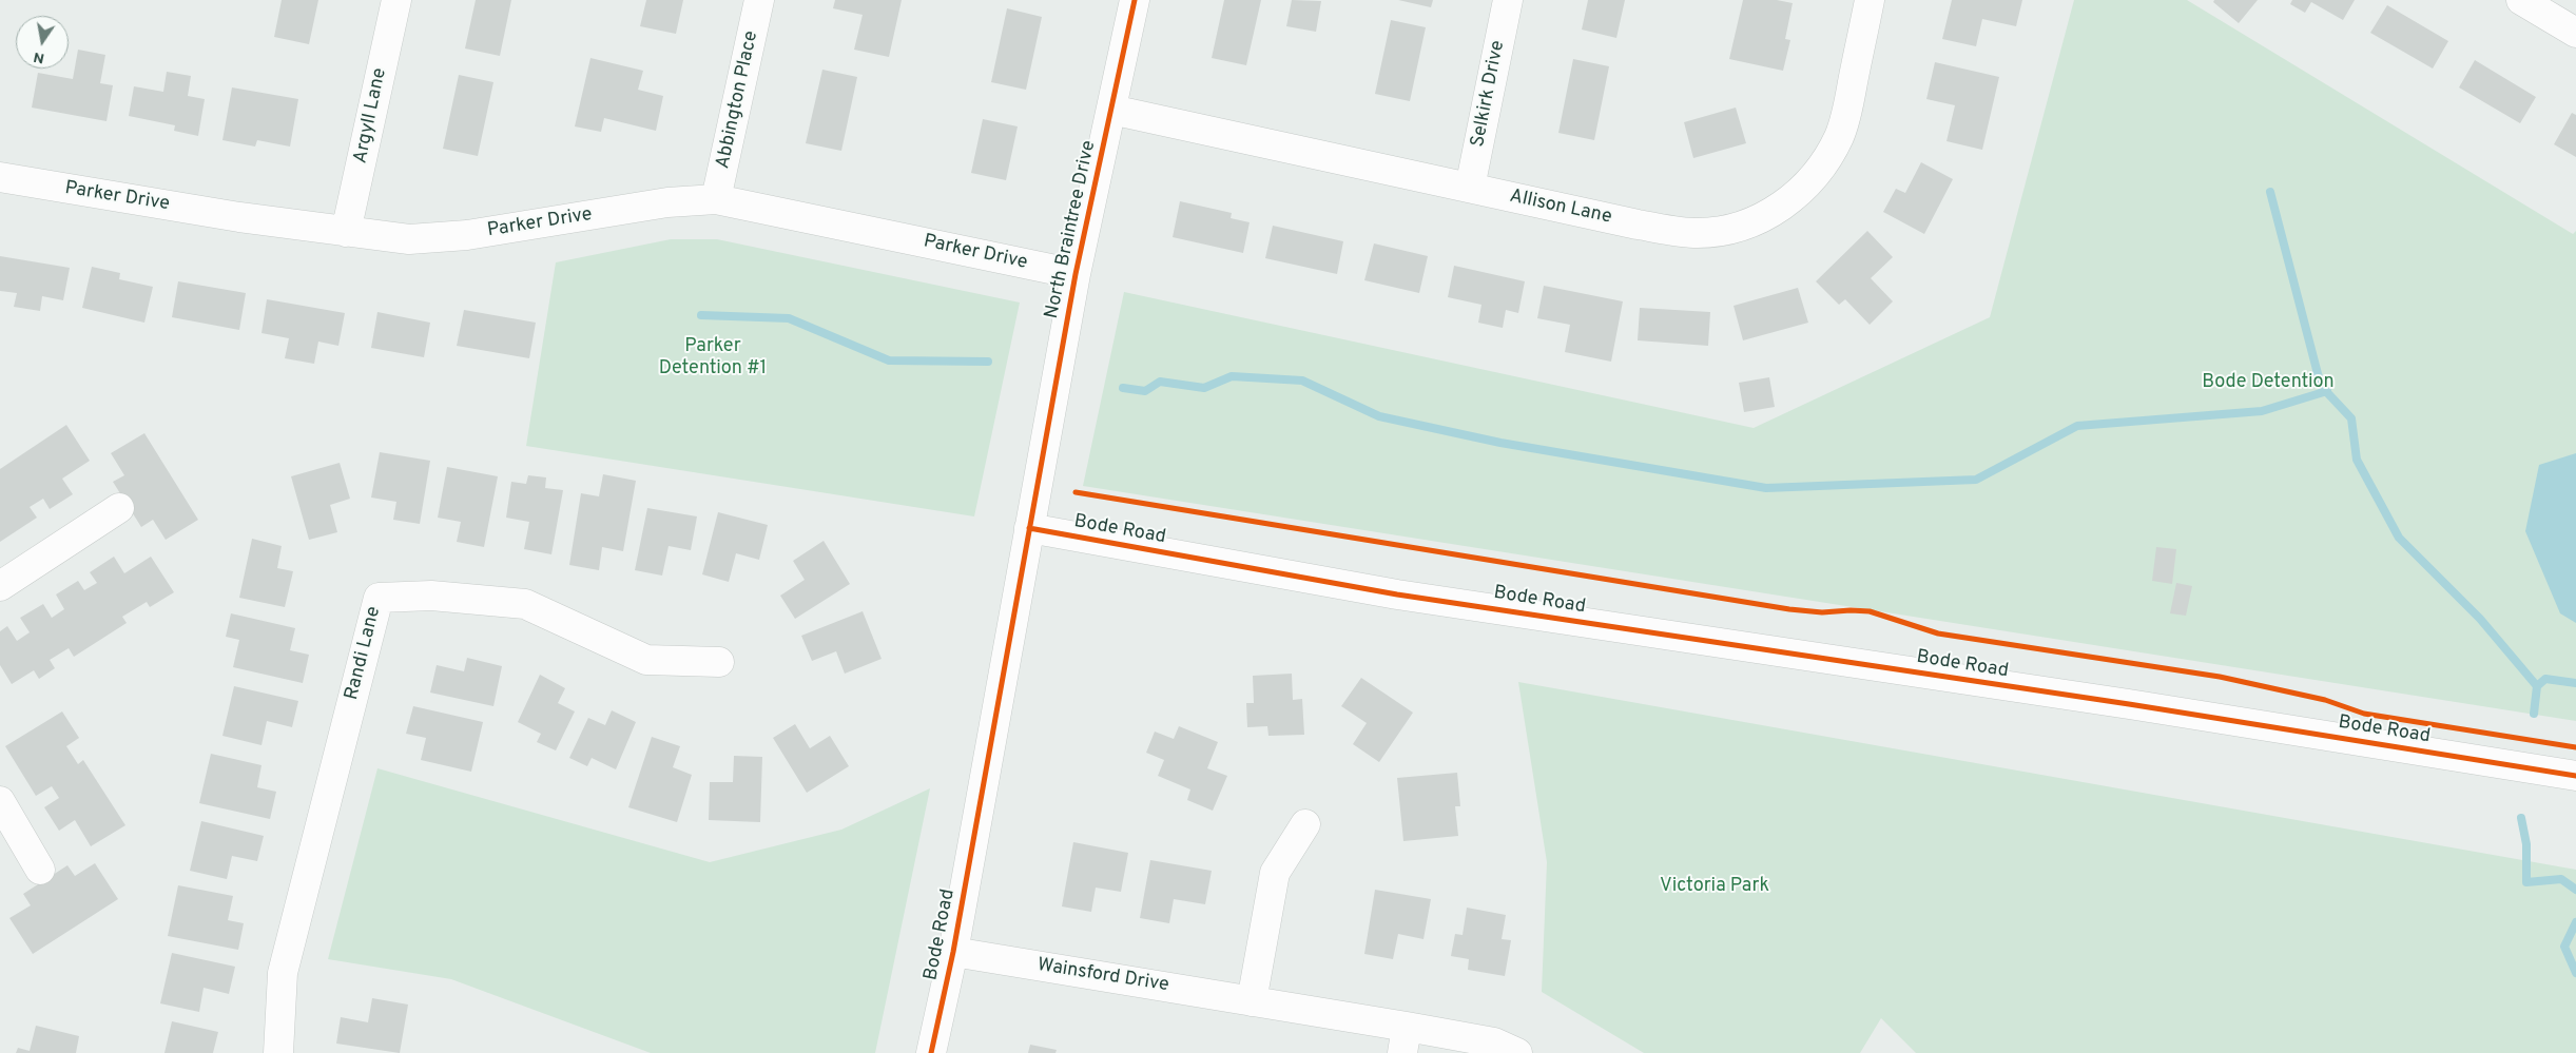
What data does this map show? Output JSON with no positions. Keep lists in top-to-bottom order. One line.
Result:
{"streets":{"street":["Selkirk Drive","Abbington Place","Argyll Lane","Parker Drive","Allison Lane","North Braintree Drive","Bode Road","Randi Lane","Wainsford Drive"]},"crossings":[["Selkirk Drive","Allison Lane"],["Abbington Place","Parker Drive"],["Argyll Lane","Parker Drive"],["Parker Drive","North Braintree Drive"],["Allison Lane","North Braintree Drive"],["North Braintree Drive","Bode Road"],["Bode Road","Wainsford Drive"]],"parks":["Parker Detention #1","Bode Detention","Victoria Park"],"north":"bottom"}
